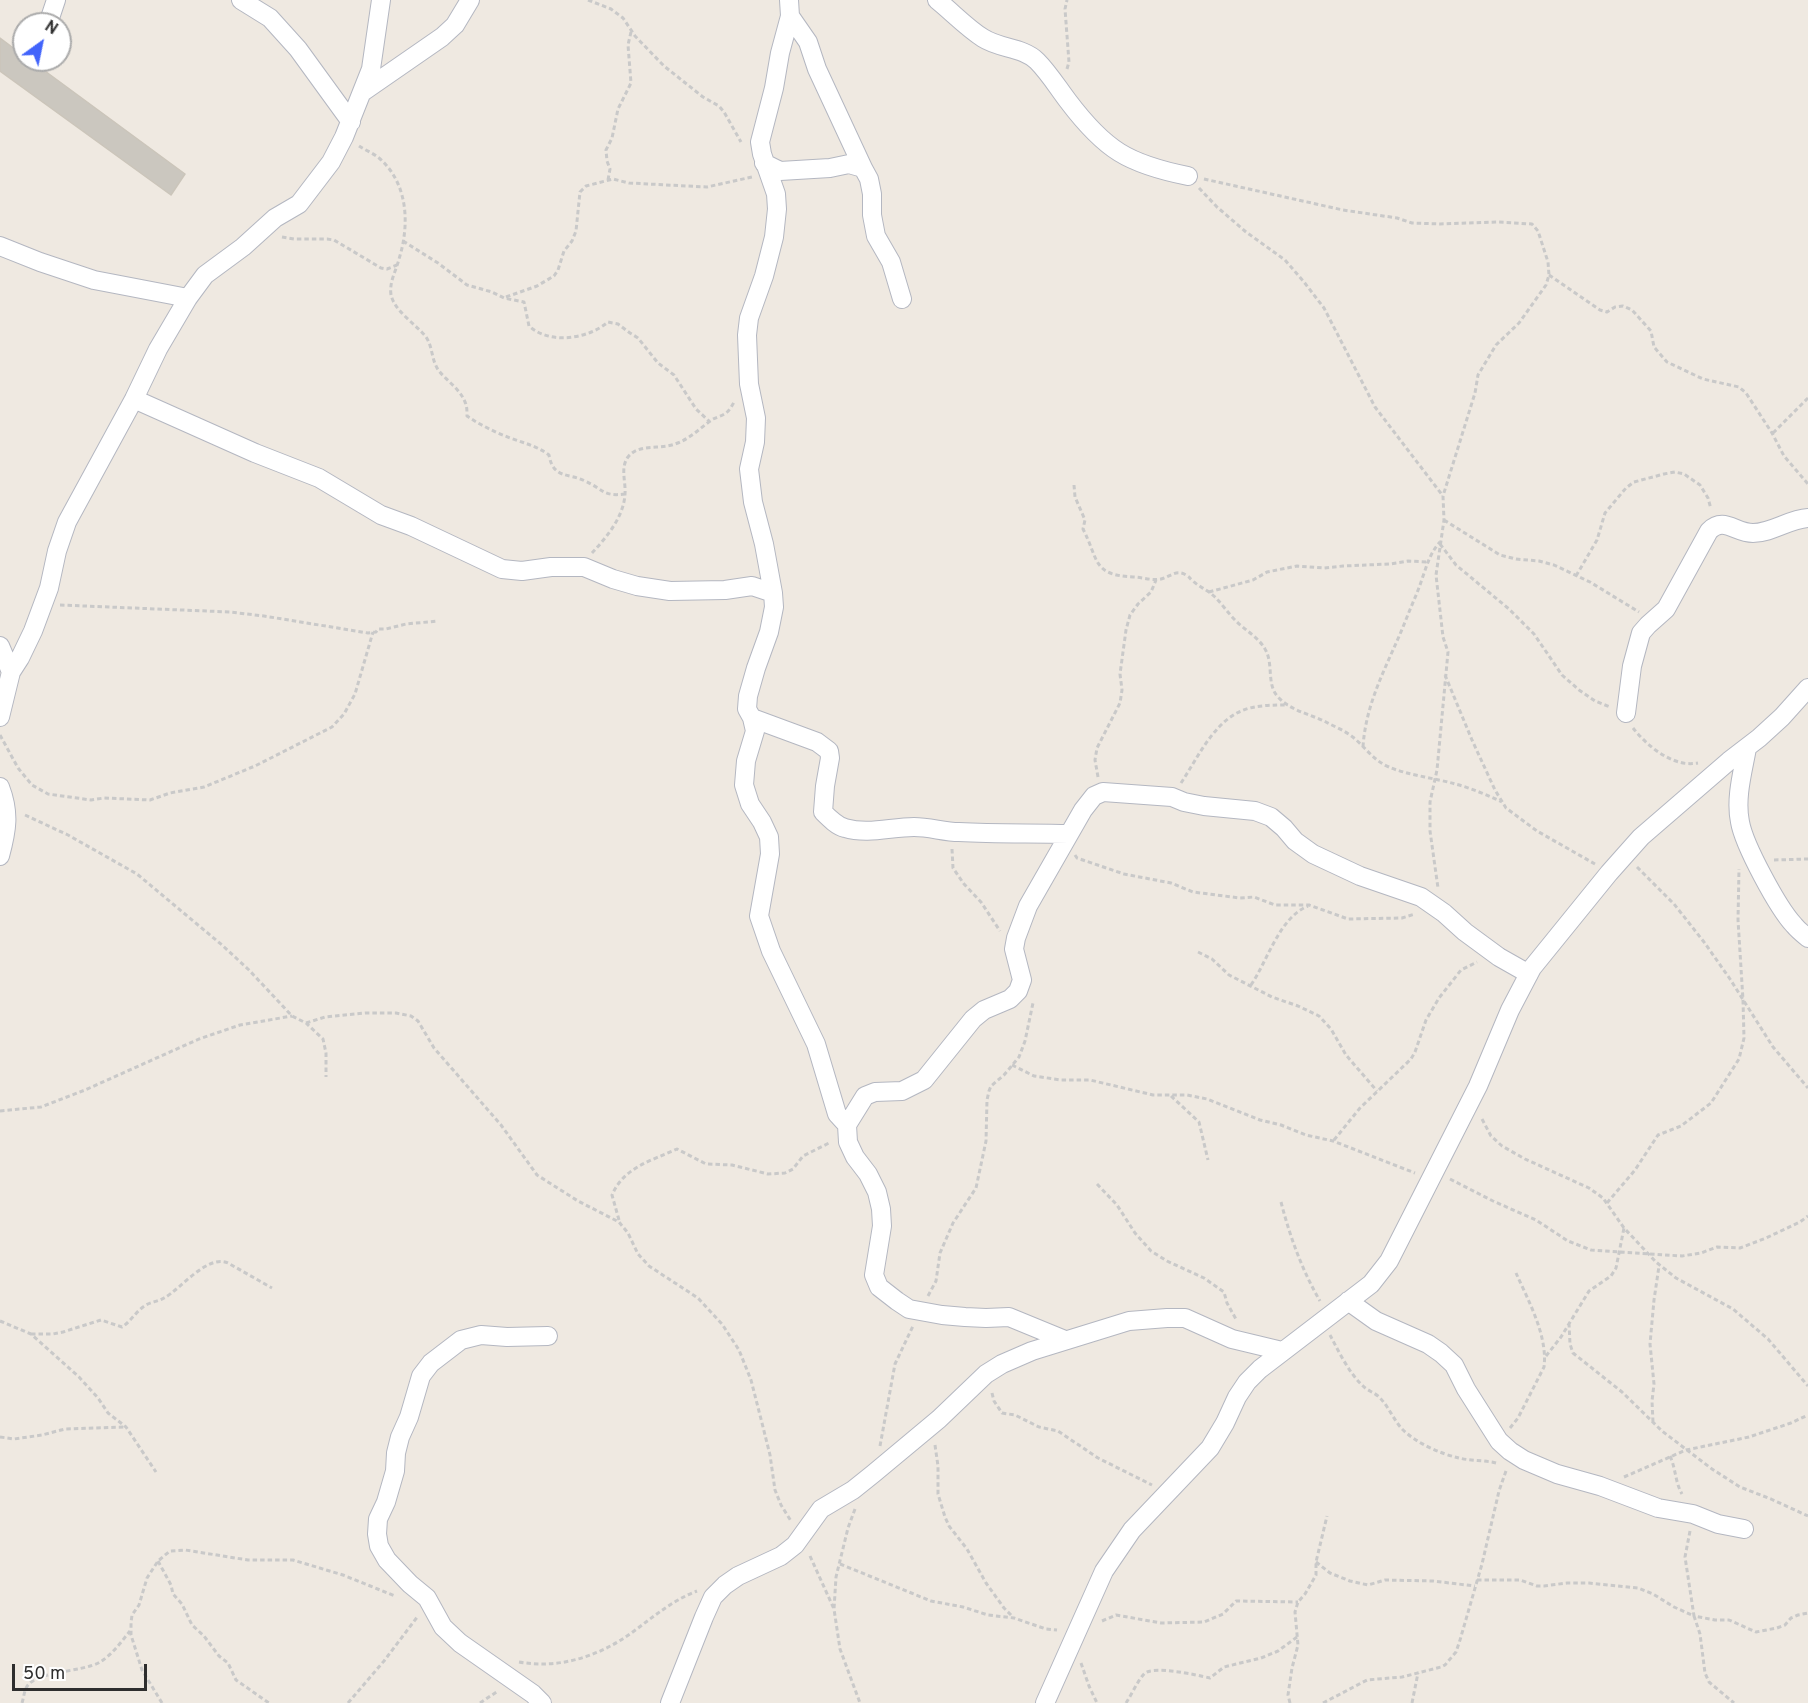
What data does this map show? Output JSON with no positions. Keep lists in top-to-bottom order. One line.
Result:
{"scale_bar":"50 m","north":"top right"}
